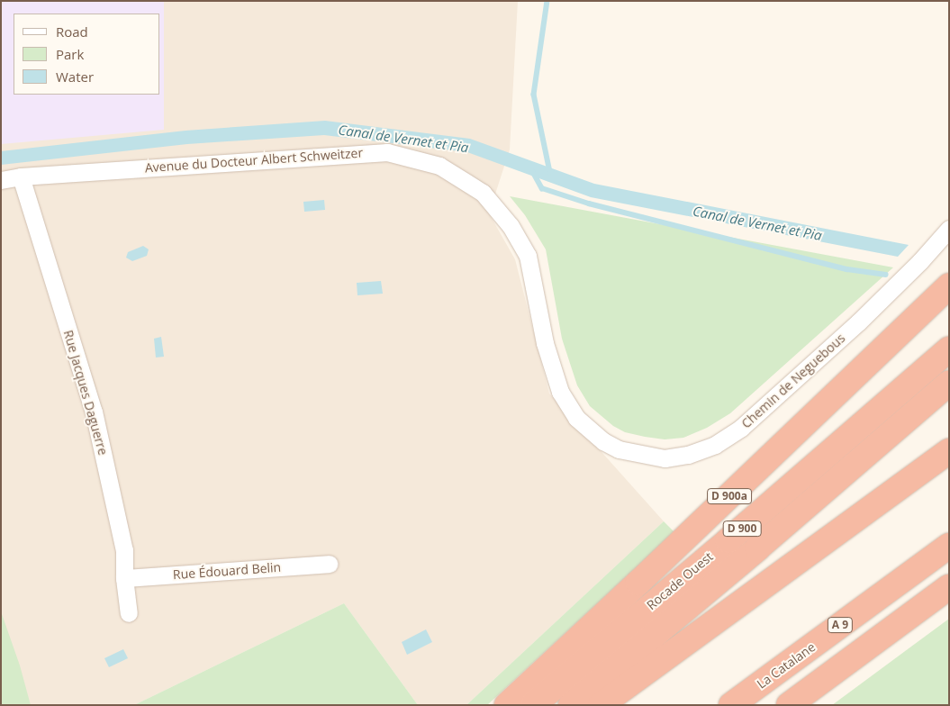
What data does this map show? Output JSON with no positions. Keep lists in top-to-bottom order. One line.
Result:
{"streets":{"highway":["D 900a","D 900","Rocade Ouest","A 9","La Catalane"],"street":["Avenue du Docteur Albert Schweitzer","Chemin de Neguebous","Rue Jacques Daguerre","Rue Édouard Belin"]},"crossings":[["Avenue du Docteur Albert Schweitzer","Chemin de Neguebous"],["Avenue du Docteur Albert Schweitzer","Rue Jacques Daguerre"],["Rue Jacques Daguerre","Rue Édouard Belin"]],"water":["Canal de Vernet et Pia"],"legend":["Road","Park","Water"]}
